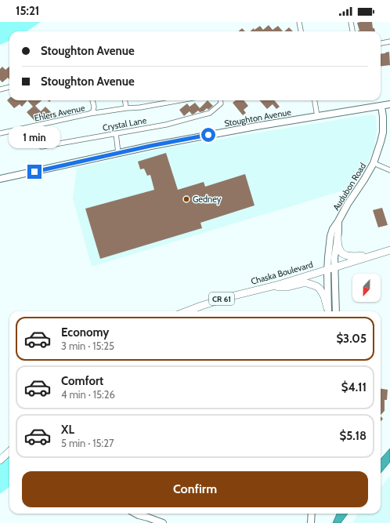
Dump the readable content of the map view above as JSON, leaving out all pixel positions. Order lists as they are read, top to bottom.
{
  "streets": {
    "main road": ["Chaska Boulevard", "CR 61"],
    "street": [
      "Ehlers Avenue",
      "Stoughton Avenue",
      "Crystal Lane",
      "Audubon Road"
    ]
  },
  "crossings": [
    ["Ehlers Avenue", "Crystal Lane"],
    ["Stoughton Avenue", "Audubon Road"],
    ["Audubon Road", "Chaska Boulevard"]
  ],
  "places": ["Gedney"],
  "north": "bottom",
  "page": {
    "status": "15:21",
    "banner": ["Stoughton Avenue", "Stoughton Avenue"],
    "bubble": "1 min",
    "list": [
      {
        "name": "Economy",
        "note": "3 min · 15:25",
        "value": "$3.05"
      },
      {
        "name": "Comfort",
        "note": "4 min · 15:26",
        "value": "$4.11"
      },
      {
        "name": "XL",
        "note": "5 min · 15:27",
        "value": "$5.18"
      }
    ],
    "buttons": "Confirm"
  }
}
